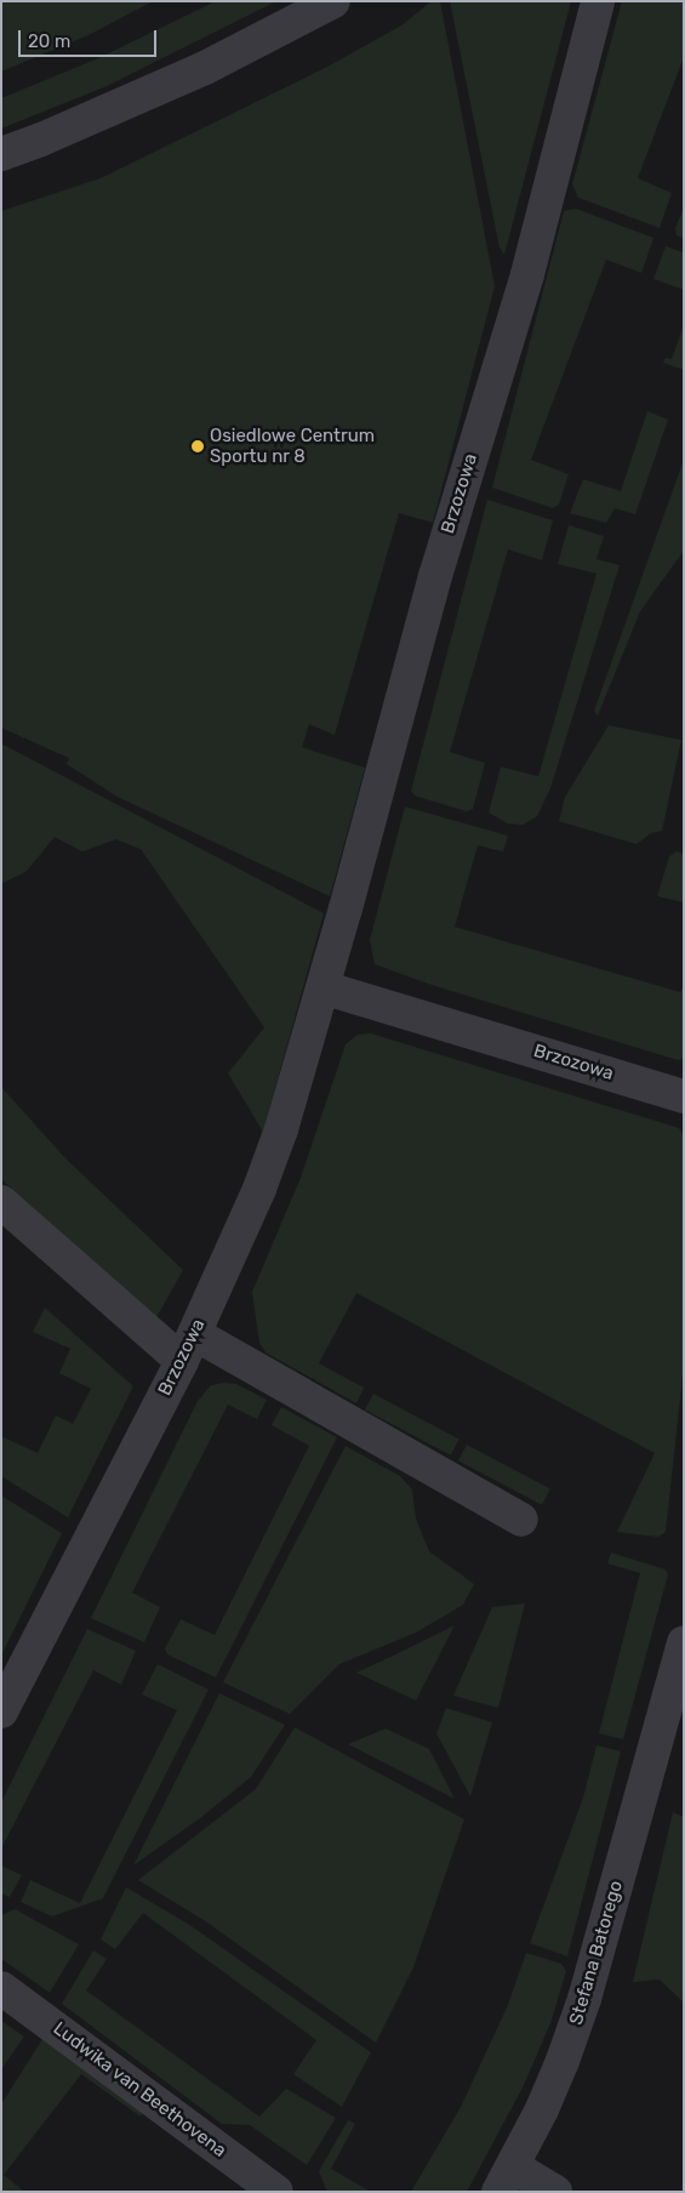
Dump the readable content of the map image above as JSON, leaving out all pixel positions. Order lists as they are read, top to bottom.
{
  "streets": {
    "street": ["Brzozowa", "Stefana Batorego", "Ludwika van Beethovena"]
  },
  "places": ["Osiedlowe Centrum Sportu nr 8"],
  "scale_bar": "20 m"
}
